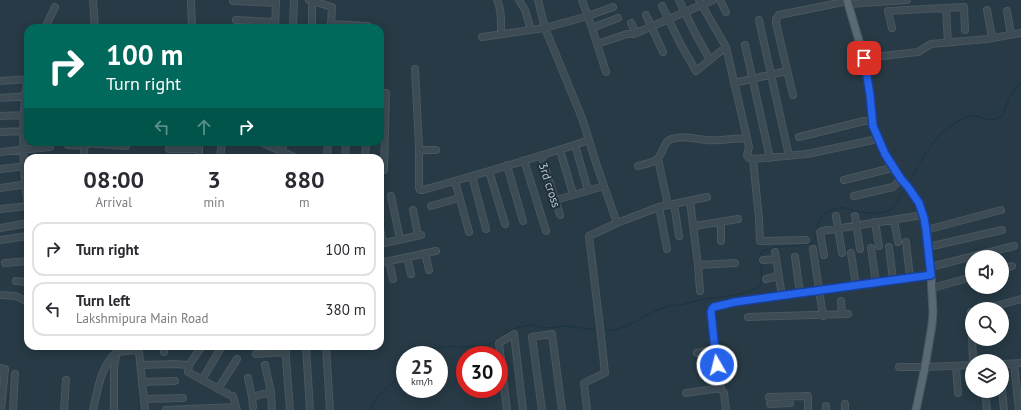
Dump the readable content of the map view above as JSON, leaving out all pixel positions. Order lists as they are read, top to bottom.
{
  "streets": {
    "street": ["3rd cross"]
  },
  "page": {
    "turn": ["100 m", "Turn right"],
    "eta": [
      "08:00",
      "Arrival",
      "3",
      "min",
      "880",
      "m"
    ],
    "list": [
      {
        "name": "Turn right",
        "value": "100 m"
      },
      {
        "name": "Turn left",
        "note": "Lakshmipura Main Road",
        "value": "380 m"
      }
    ],
    "speed": "25 km/h",
    "limit": "30"
  }
}
